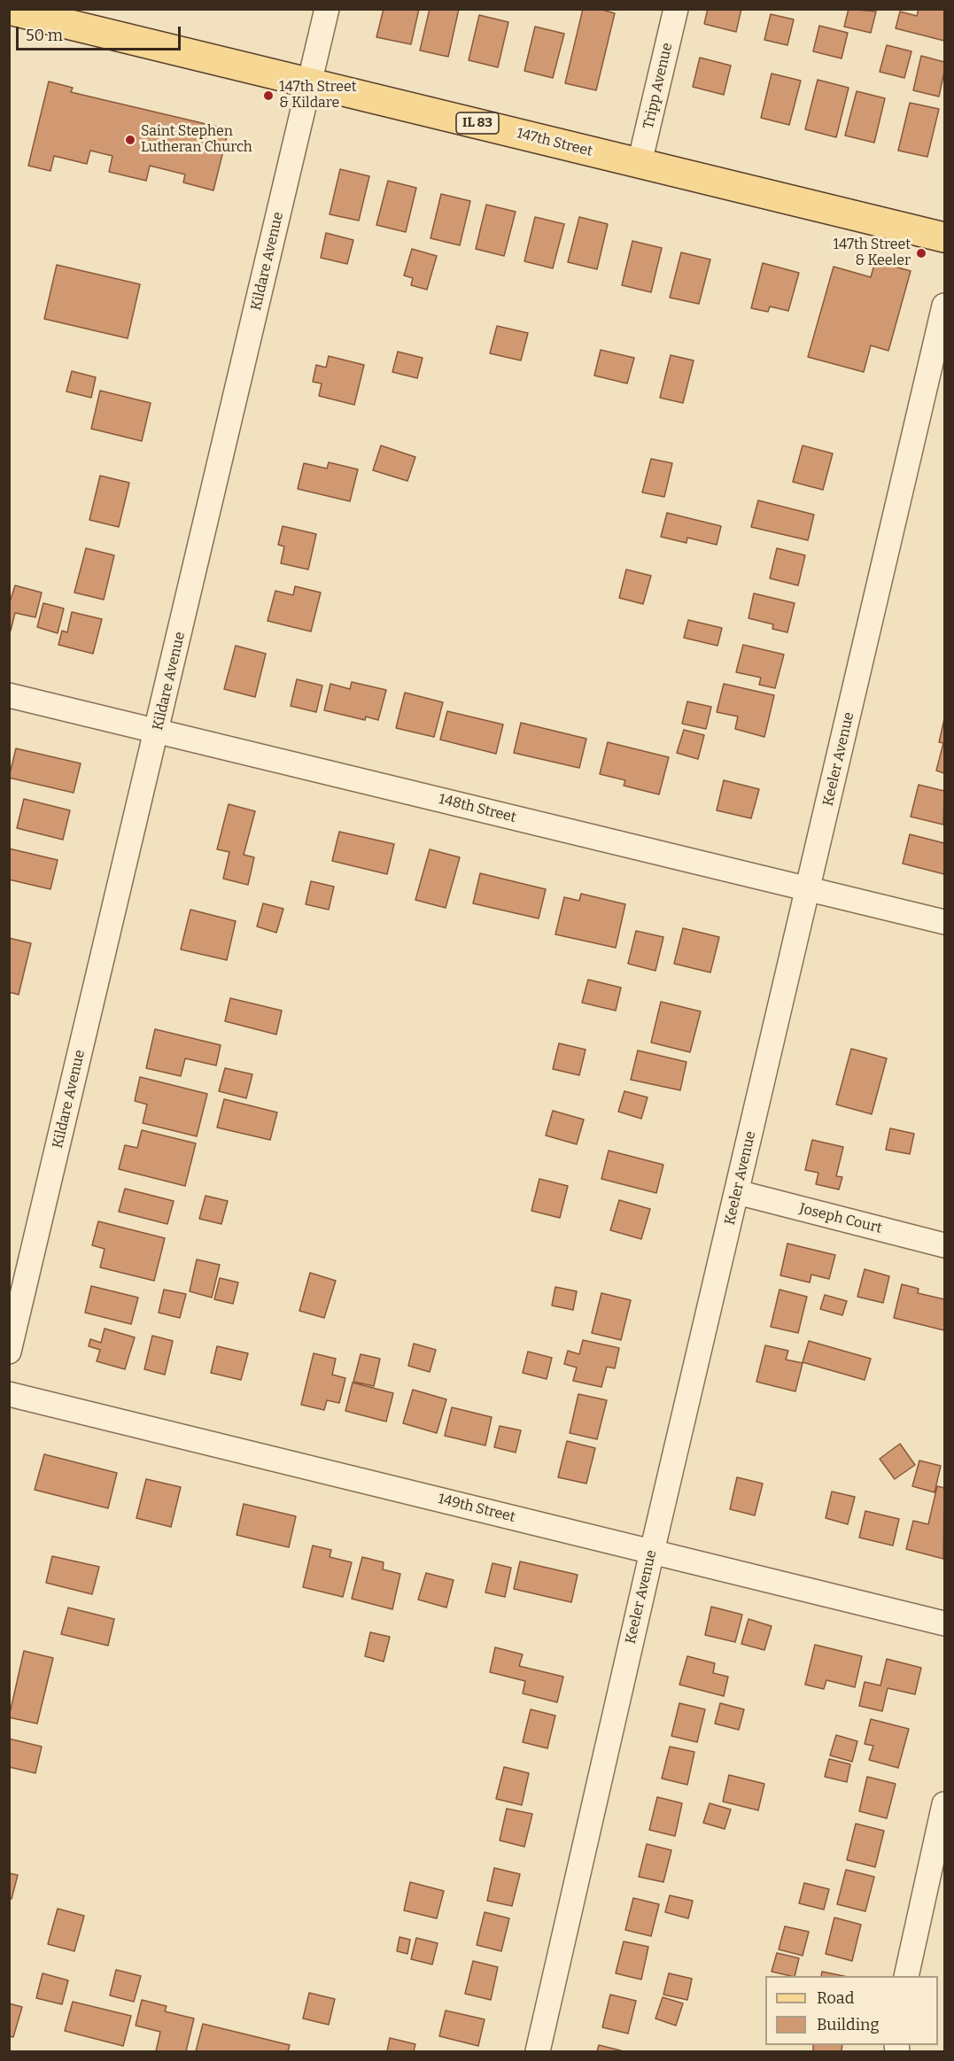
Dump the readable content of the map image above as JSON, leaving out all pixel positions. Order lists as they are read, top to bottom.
{
  "streets": {
    "main road": ["IL 83", "147th Street"],
    "street": [
      "Tripp Avenue",
      "Kildare Avenue",
      "Keeler Avenue",
      "148th Street",
      "Joseph Court",
      "149th Street"
    ]
  },
  "crossings": [
    ["Tripp Avenue", "147th Street"],
    ["147th Street", "Kildare Avenue"],
    ["Kildare Avenue", "148th Street"],
    ["Keeler Avenue", "148th Street"],
    ["Keeler Avenue", "Joseph Court"],
    ["Keeler Avenue", "149th Street"]
  ],
  "places": ["147th Street & Kildare", "Saint Stephen Lutheran Church", "147th Street & Keeler"],
  "legend": ["Road", "Building"],
  "scale_bar": "50 m"
}
